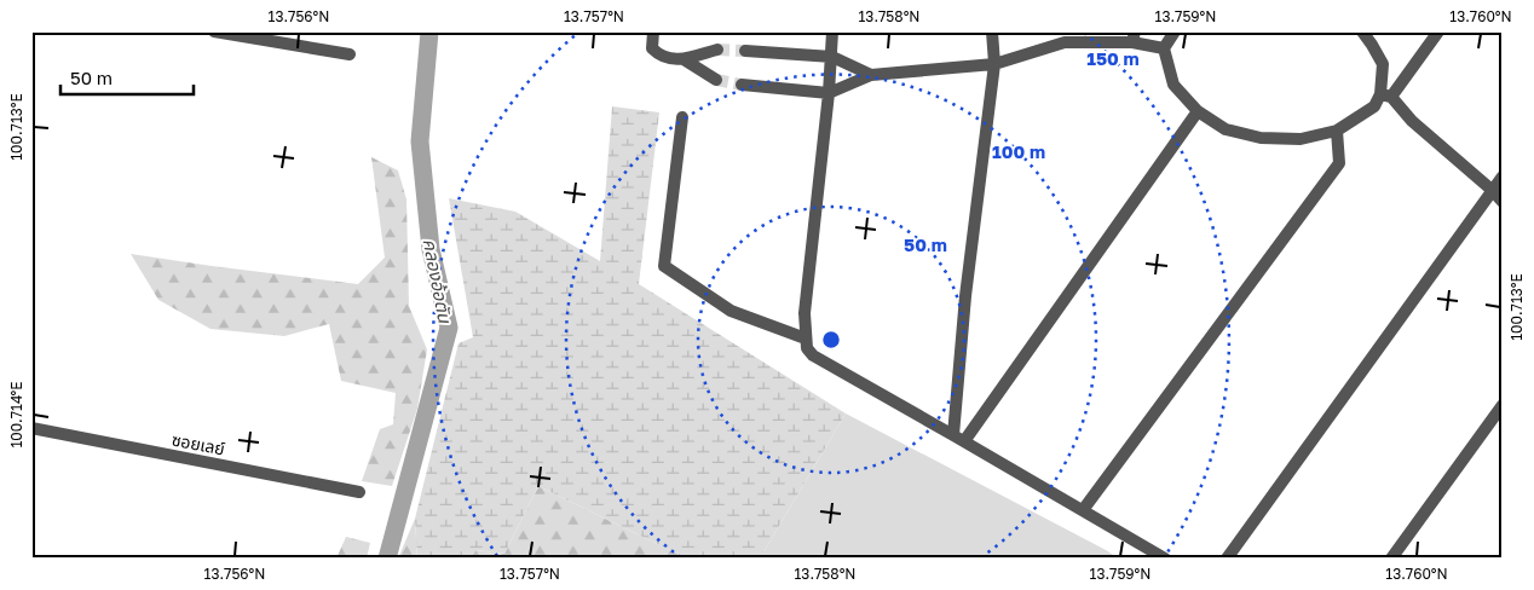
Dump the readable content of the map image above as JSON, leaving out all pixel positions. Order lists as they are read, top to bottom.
{
  "streets": {
    "street": ["ซอยเลย์"]
  },
  "water": ["คลองอ้อตัน"],
  "scale_bar": "50 m",
  "coordinates": [
    "13.756°N",
    "13.757°N",
    "13.758°N",
    "13.759°N",
    "13.760°N",
    "100.713°E",
    "100.714°E"
  ],
  "rings": ["150 m", "100 m", "50 m"]
}
